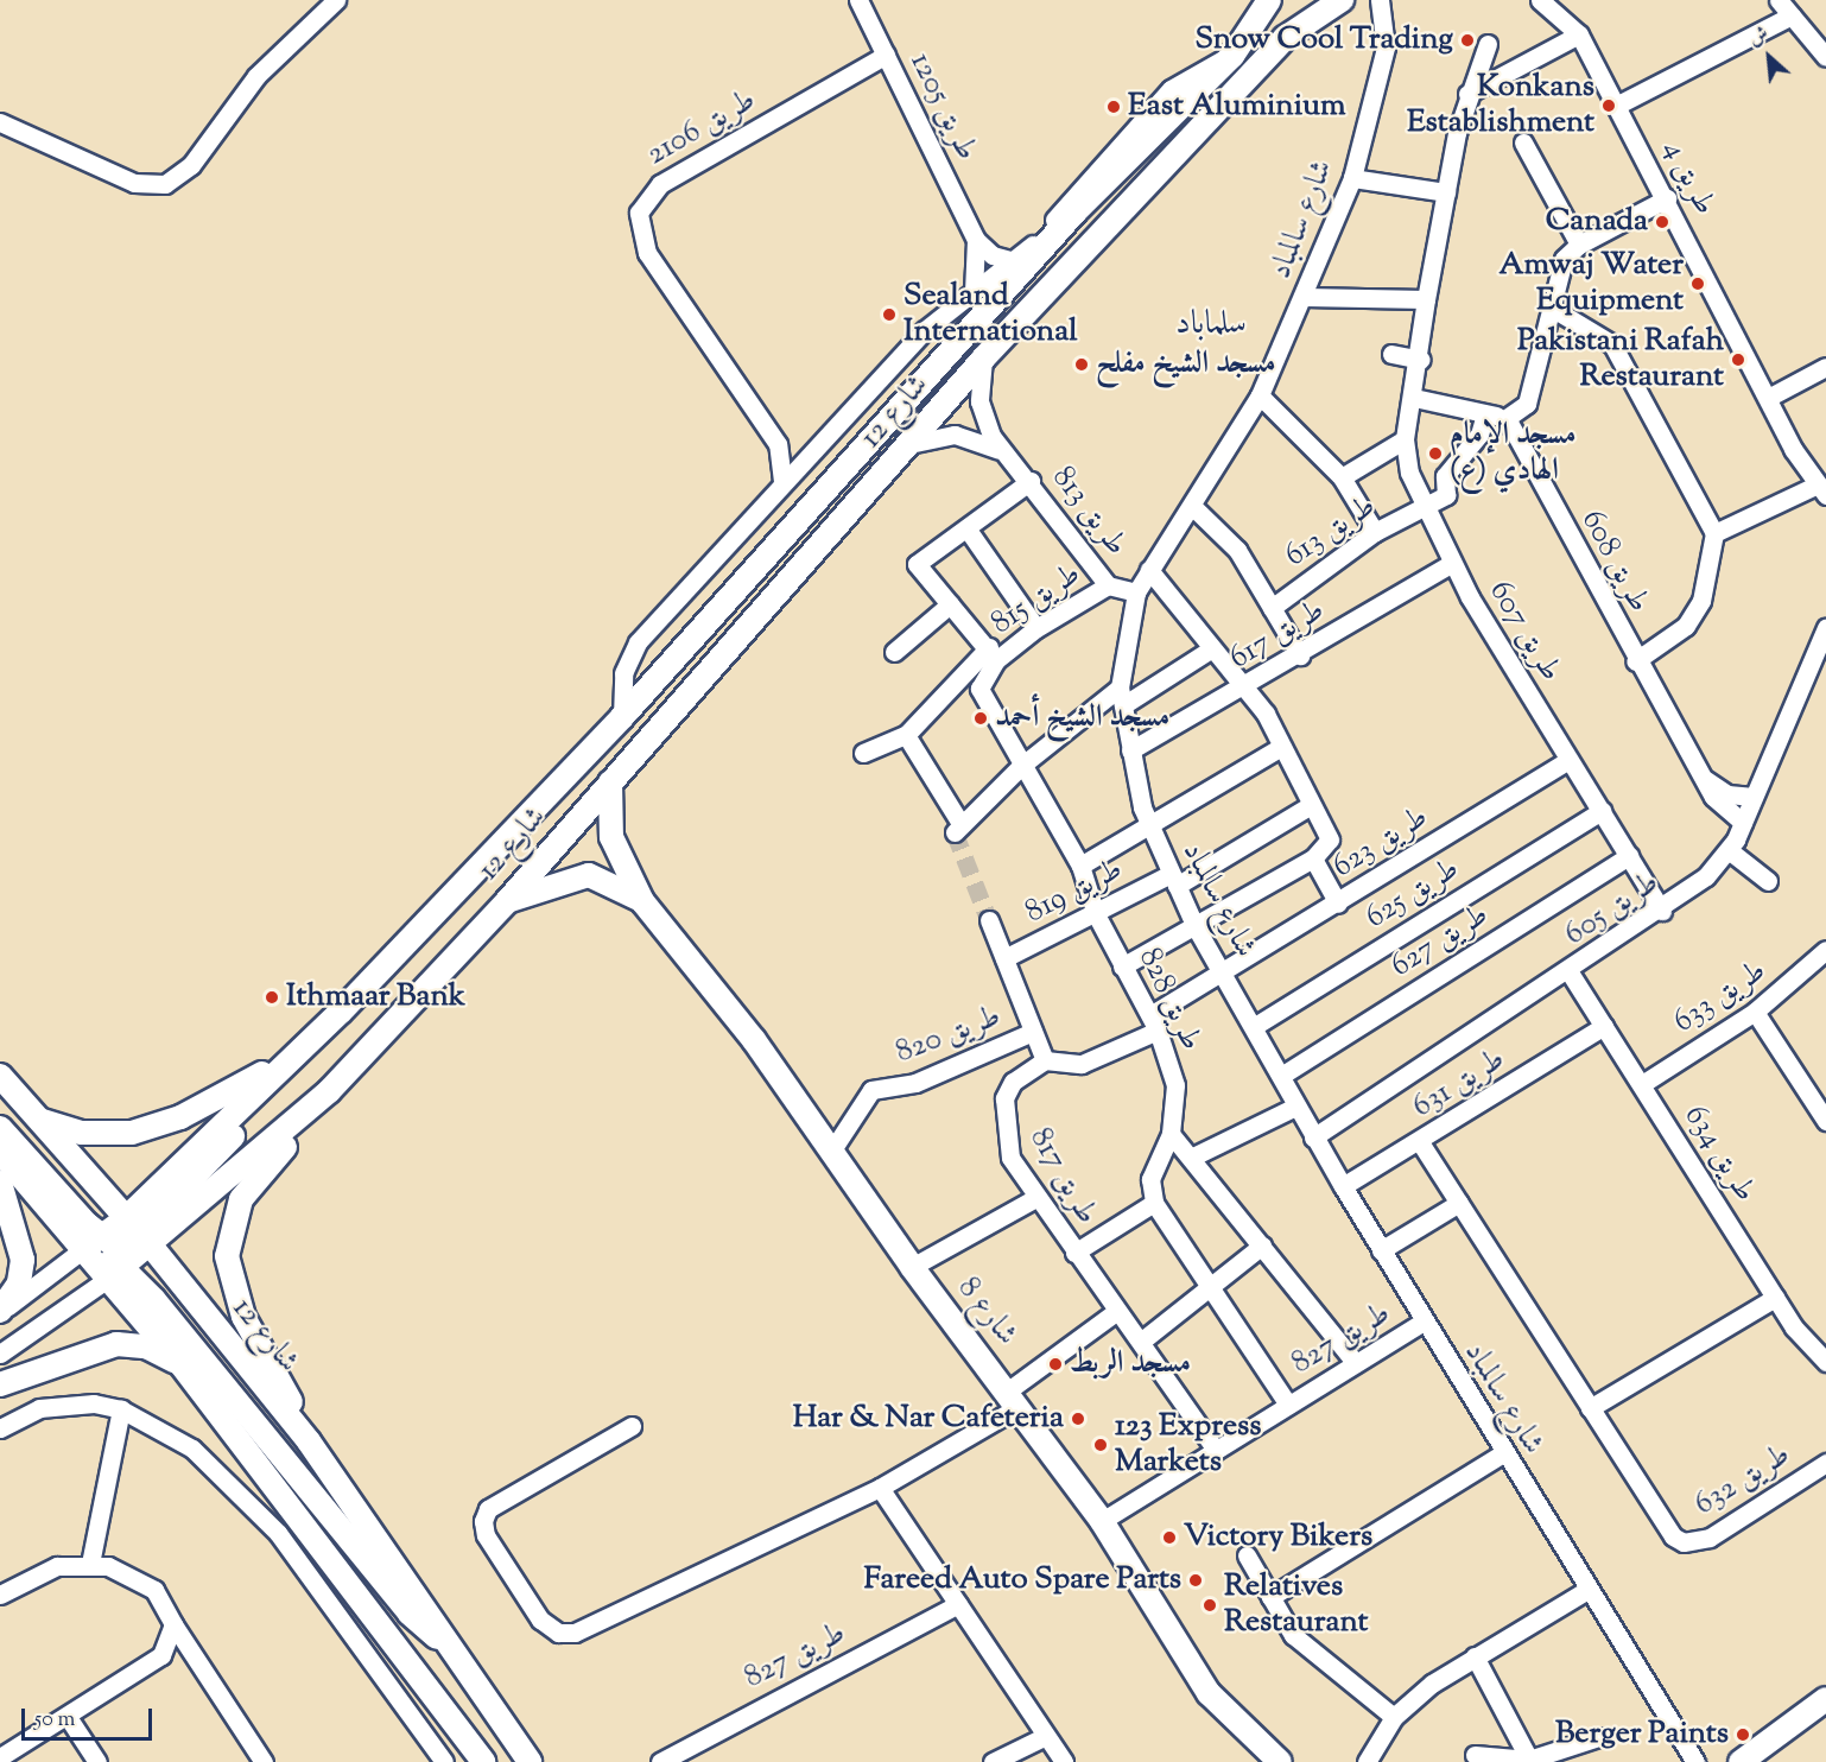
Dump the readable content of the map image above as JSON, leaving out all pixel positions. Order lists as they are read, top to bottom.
{
  "streets": {
    "street": [
      "طريق 1205",
      "طريق 2106",
      "طريق 4",
      "شارع سالمباد",
      "شارع 12",
      "طريق 813",
      "طريق 613",
      "طريق 608",
      "طريق 815",
      "طريق 607",
      "طريق 617",
      "طريق 623",
      "طريق 819",
      "طريق 625",
      "طريق 605",
      "طريق 627",
      "طريق 633",
      "طريق 828",
      "طريق 820",
      "طريق 631",
      "طريق 634",
      "طريق 817",
      "شارع 8",
      "طريق 827",
      "طريق 632"
    ]
  },
  "crossings": [
    ["طريق 1205", "طريق 2106"],
    ["شارع سالمباد", "طريق 813"],
    ["شارع سالمباد", "طريق 617"],
    ["شارع سالمباد", "طريق 623"],
    ["شارع سالمباد", "طريق 819"],
    ["شارع سالمباد", "طريق 625"],
    ["شارع سالمباد", "طريق 605"],
    ["شارع سالمباد", "طريق 627"],
    ["شارع سالمباد", "طريق 631"],
    ["شارع سالمباد", "طريق 827"],
    ["شارع 12", "طريق 813"],
    ["شارع 12", "شارع 8"],
    ["طريق 813", "طريق 815"],
    ["طريق 613", "طريق 607"],
    ["طريق 608", "طريق 605"],
    ["طريق 815", "طريق 828"],
    ["طريق 607", "طريق 617"],
    ["طريق 607", "طريق 623"],
    ["طريق 607", "طريق 625"],
    ["طريق 607", "طريق 605"],
    ["طريق 607", "طريق 627"],
    ["طريق 819", "طريق 828"],
    ["طريق 605", "طريق 634"],
    ["طريق 633", "طريق 634"],
    ["طريق 820", "شارع 8"],
    ["طريق 631", "طريق 634"],
    ["طريق 631", "طريق 632"],
    ["طريق 817", "طريق 827"],
    ["شارع 8", "طريق 827"]
  ],
  "districts": ["سلماباد"],
  "places": [
    "Snow Cool Trading",
    "Konkans Establishment",
    "East Aluminium",
    "Canada",
    "Amwaj Water Equipment",
    "Sealand International",
    "Pakistani Rafah Restaurant",
    "مسجد الشيخ مفلح",
    "مسجد الإمام الهادي (ع)",
    "مسجد الشيخ أحمد",
    "Ithmaar Bank",
    "مسجد الربط",
    "Har & Nar Cafeteria",
    "123 Express Markets",
    "Victory Bikers",
    "Fareed Auto Spare Parts",
    "Relatives Restaurant",
    "Berger Paints"
  ],
  "scale_bar": "50 m",
  "north": "top left"
}
